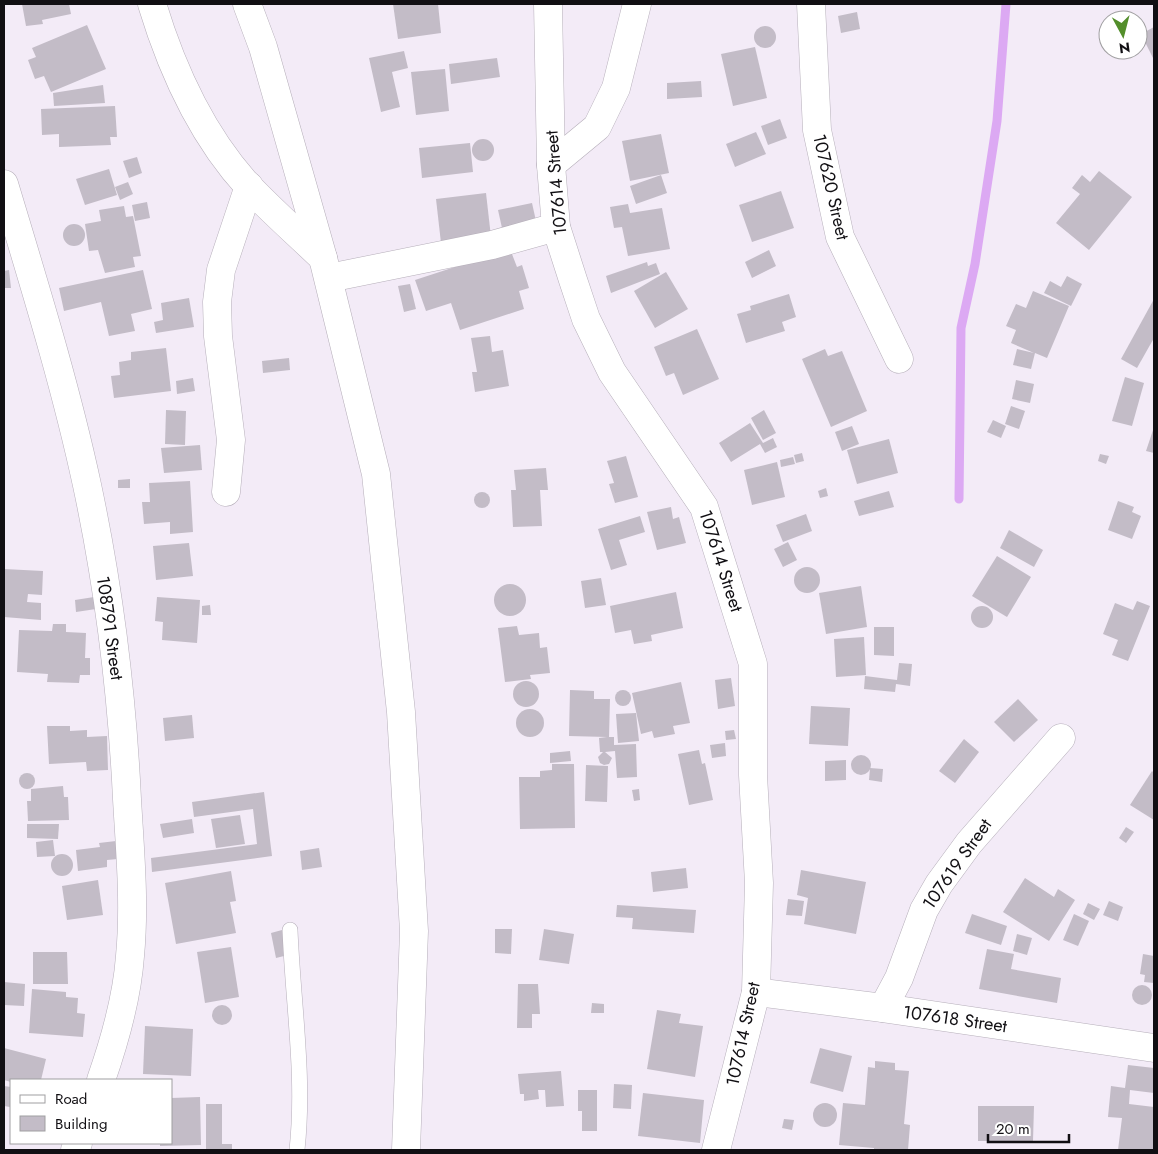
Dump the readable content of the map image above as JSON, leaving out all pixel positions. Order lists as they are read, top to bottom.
{
  "streets": {
    "street": [
      "107614 Street",
      "107620 Street",
      "108791 Street",
      "107619 Street",
      "107618 Street"
    ]
  },
  "crossings": [
    ["107614 Street", "107618 Street"],
    ["107619 Street", "107618 Street"]
  ],
  "legend": ["Road", "Building"],
  "scale_bar": "20 m",
  "north": "bottom"
}
